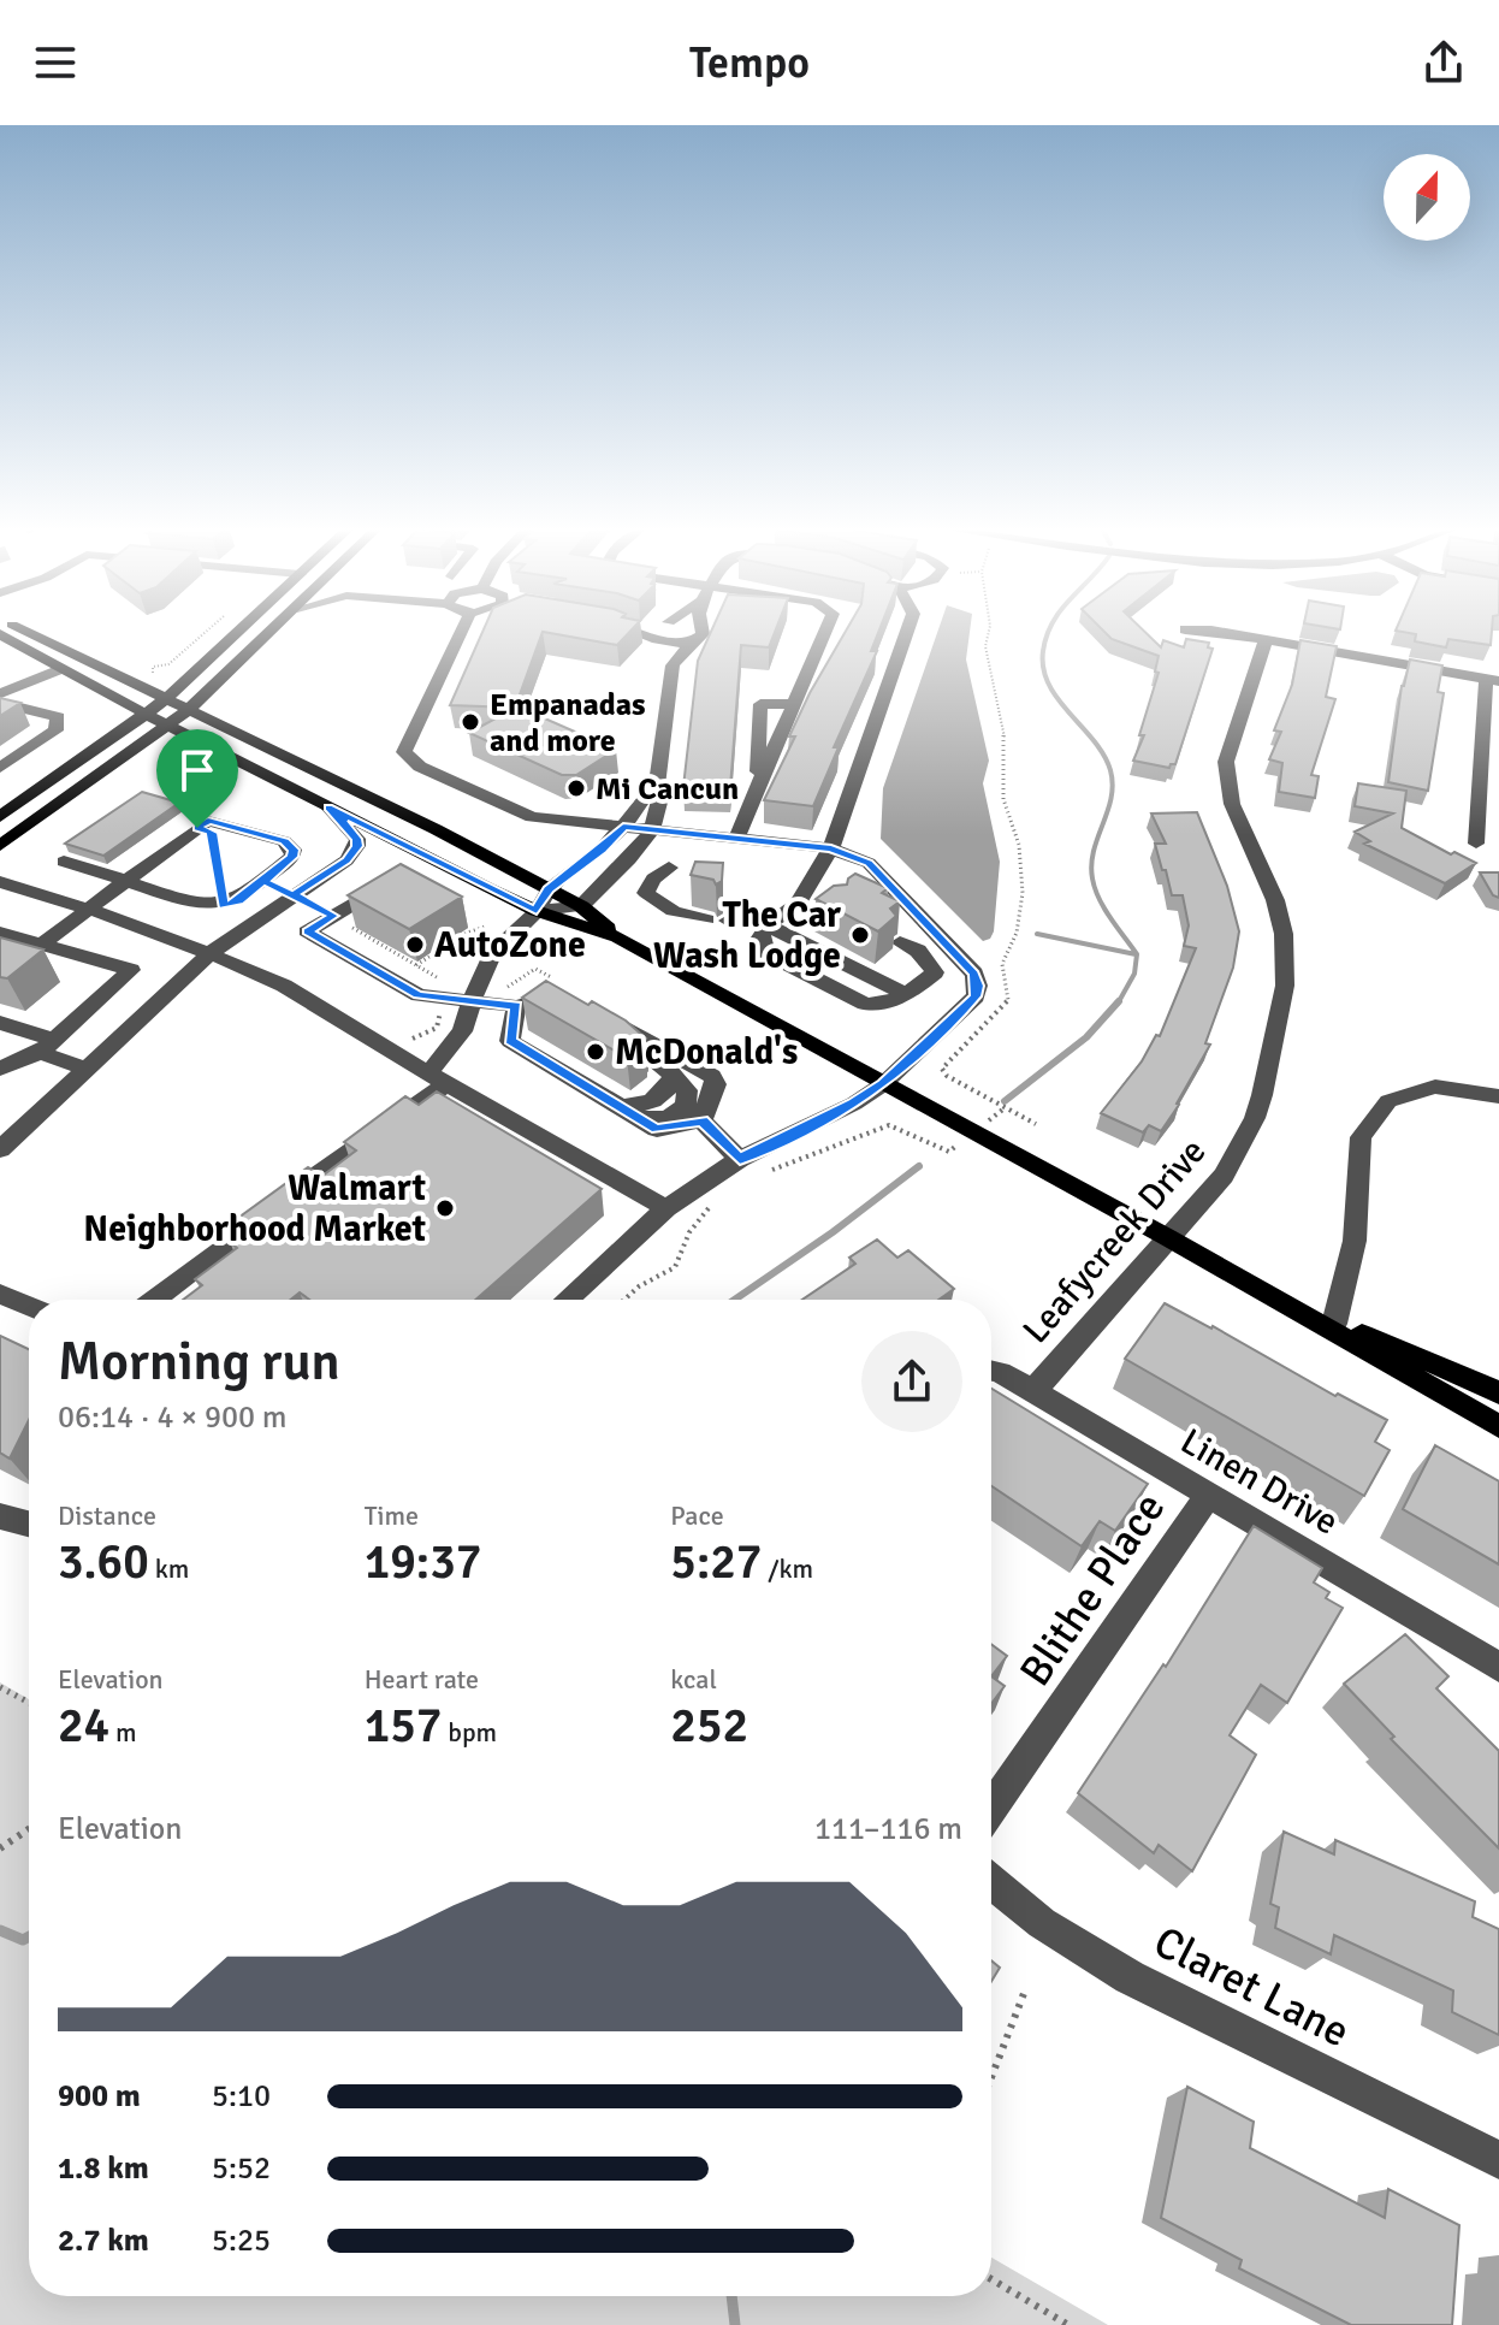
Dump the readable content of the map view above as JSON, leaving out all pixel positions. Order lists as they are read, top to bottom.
{
  "streets": {
    "street": [
      "Leafycreek Drive",
      "Linen Drive",
      "Blithe Place",
      "Claret Lane"
    ]
  },
  "crossings": [
    ["Leafycreek Drive", "Linen Drive"],
    ["Linen Drive", "Blithe Place"]
  ],
  "places": [
    "Empanadas and more",
    "Mi Cancun",
    "The Car Wash Lodge",
    "AutoZone",
    "McDonald's",
    "Walmart Neighborhood Market"
  ],
  "north": "top",
  "page": {
    "header": "Tempo",
    "heading": ["Morning run", "06:14 · 4 × 900 m"],
    "stats": [
      ["Distance", "3.60 km"],
      ["Time", "19:37"],
      ["Pace", "5:27 /km"],
      ["Elevation", "24 m"],
      ["Heart rate", "157 bpm"],
      ["kcal", "252"]
    ],
    "chart": ["Elevation", "111–116 m"],
    "list": [
      {
        "name": "900 m",
        "note": "5:10"
      },
      {
        "name": "1.8 km",
        "note": "5:52"
      },
      {
        "name": "2.7 km",
        "note": "5:25"
      }
    ]
  }
}
